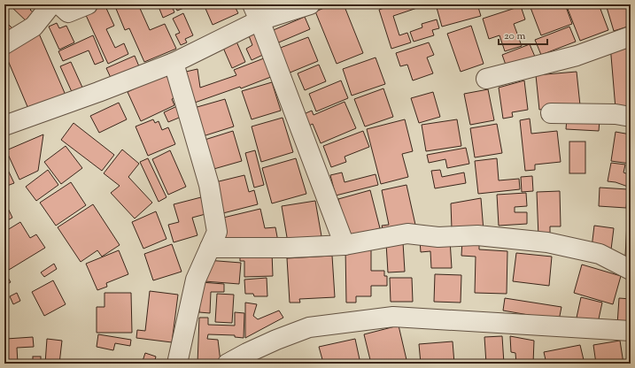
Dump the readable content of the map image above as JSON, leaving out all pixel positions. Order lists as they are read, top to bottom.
{
  "scale_bar": "20 m"
}
